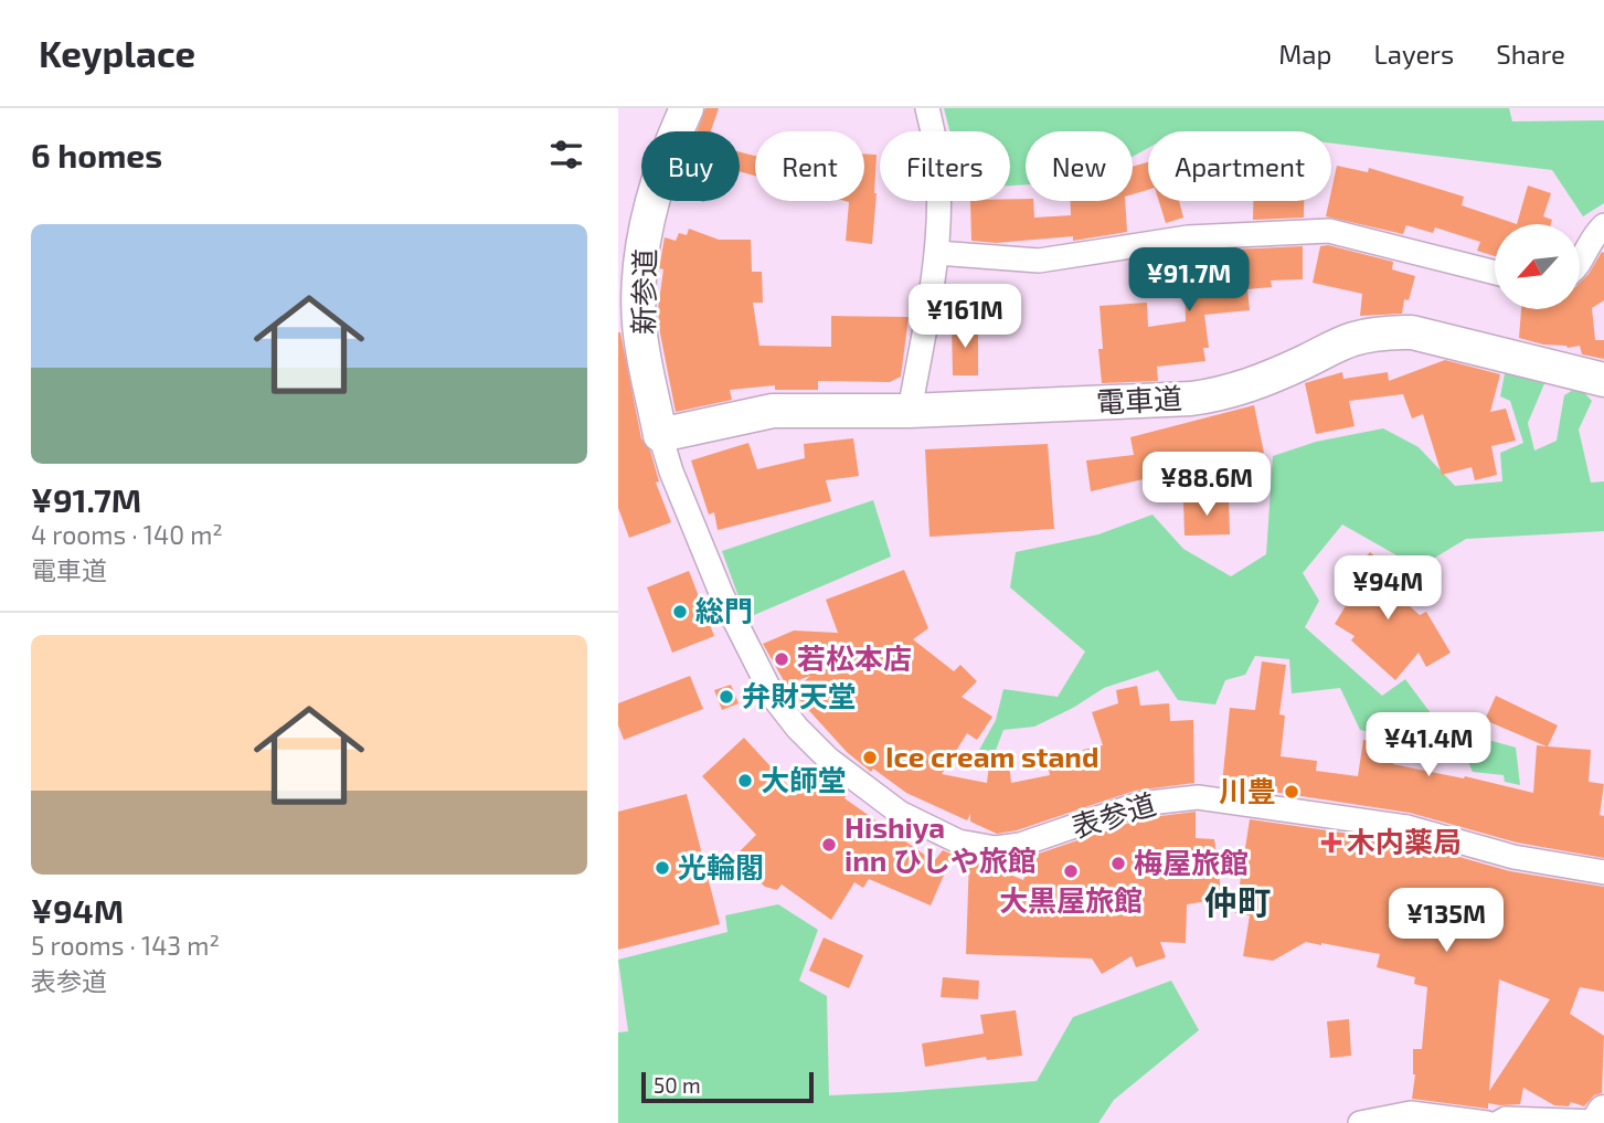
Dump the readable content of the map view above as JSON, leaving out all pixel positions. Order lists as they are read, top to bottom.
{
  "streets": {
    "street": ["新参道", "電車道", "表参道"]
  },
  "crossings": [
    ["新参道", "電車道"],
    ["新参道", "表参道"],
    ["電車道", "表参道"]
  ],
  "districts": ["仲町"],
  "places": {
    "other": [
      "総門",
      "若松本店",
      "弁財天堂",
      "Ice cream stand",
      "大師堂",
      "川豊",
      "Hishiya inn ひしや旅館",
      "梅屋旅館",
      "光輪閣",
      "大黒屋旅館"
    ],
    "health": ["木内薬局"]
  },
  "scale_bar": "50 m",
  "north": "bottom left",
  "page": {
    "header": "Keyplace",
    "nav": ["Map", "Layers", "Share"],
    "heading": "6 homes",
    "chip": [
      "Buy",
      "Rent",
      "Filters",
      "New",
      "Apartment"
    ],
    "list": [
      {
        "name": "¥91.7M",
        "note": "4 rooms · 140 m² · 電車道"
      },
      {
        "name": "¥94M",
        "note": "5 rooms · 143 m² · 表参道"
      }
    ],
    "price": [
      "¥91.7M",
      "¥161M",
      "¥88.6M",
      "¥94M",
      "¥41.4M",
      "¥135M"
    ],
    "scale": "50 m"
  }
}
